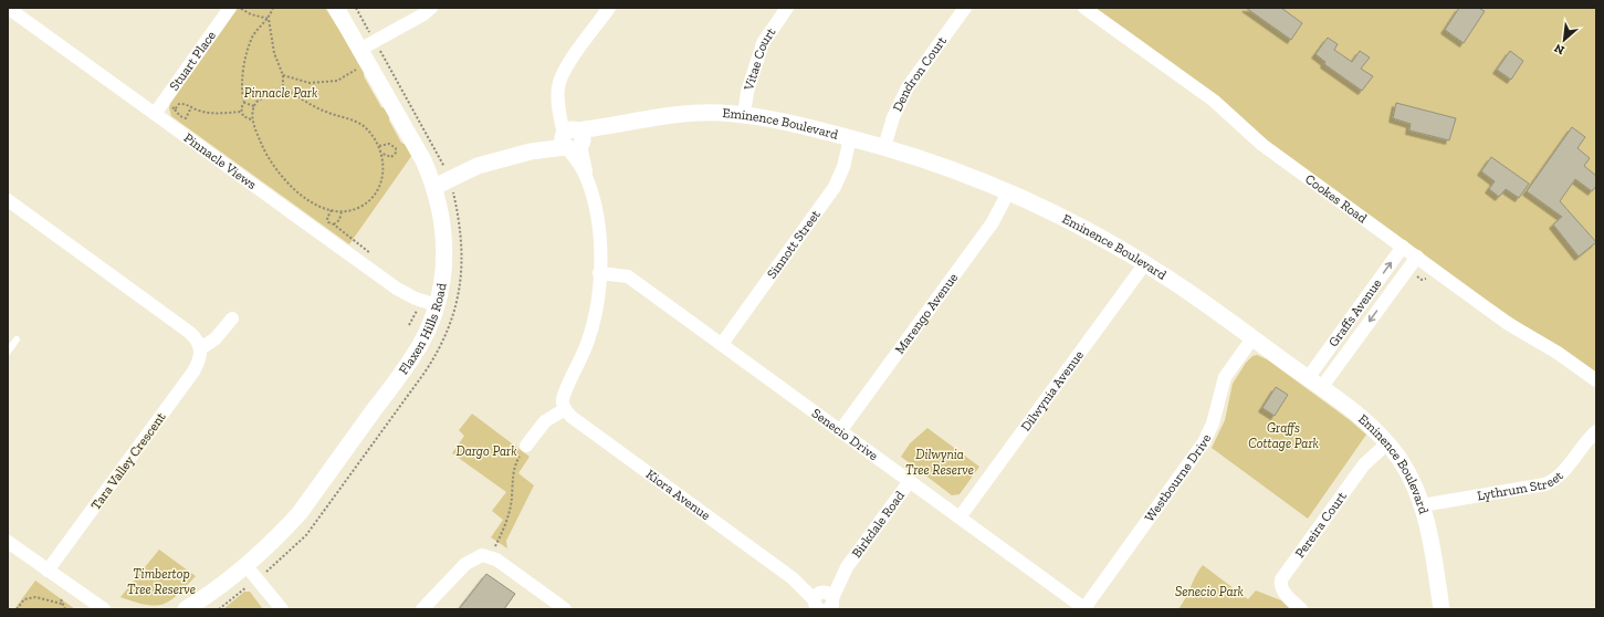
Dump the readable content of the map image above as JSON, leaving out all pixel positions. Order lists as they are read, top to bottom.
{
  "streets": {
    "street": [
      "Vitae Court",
      "Stuart Place",
      "Dendron Court",
      "Eminence Boulevard",
      "Pinnacle Views",
      "Cookes Road",
      "Sinnott Street",
      "Graffs Avenue",
      "Marengo Avenue",
      "Flaxen Hills Road",
      "Dilwynia Avenue",
      "Senecio Drive",
      "Tara Valley Crescent",
      "Westbourne Drive",
      "Lythrum Street",
      "Kiora Avenue",
      "Birkdale Road",
      "Pereira Court"
    ]
  },
  "crossings": [
    ["Vitae Court", "Eminence Boulevard"],
    ["Stuart Place", "Pinnacle Views"],
    ["Dendron Court", "Eminence Boulevard"],
    ["Eminence Boulevard", "Sinnott Street"],
    ["Eminence Boulevard", "Graffs Avenue"],
    ["Eminence Boulevard", "Marengo Avenue"],
    ["Eminence Boulevard", "Flaxen Hills Road"],
    ["Eminence Boulevard", "Dilwynia Avenue"],
    ["Eminence Boulevard", "Westbourne Drive"],
    ["Eminence Boulevard", "Lythrum Street"],
    ["Eminence Boulevard", "Pereira Court"],
    ["Pinnacle Views", "Flaxen Hills Road"],
    ["Cookes Road", "Graffs Avenue"],
    ["Sinnott Street", "Senecio Drive"],
    ["Marengo Avenue", "Senecio Drive"],
    ["Dilwynia Avenue", "Senecio Drive"],
    ["Senecio Drive", "Westbourne Drive"],
    ["Senecio Drive", "Birkdale Road"],
    ["Kiora Avenue", "Birkdale Road"]
  ],
  "parks": [
    "Pinnacle Park",
    "Graffs Cottage Park",
    "Dargo Park",
    "Dilwynia Tree Reserve",
    "Timbertop Tree Reserve",
    "Senecio Park"
  ],
  "north": "bottom left"
}
